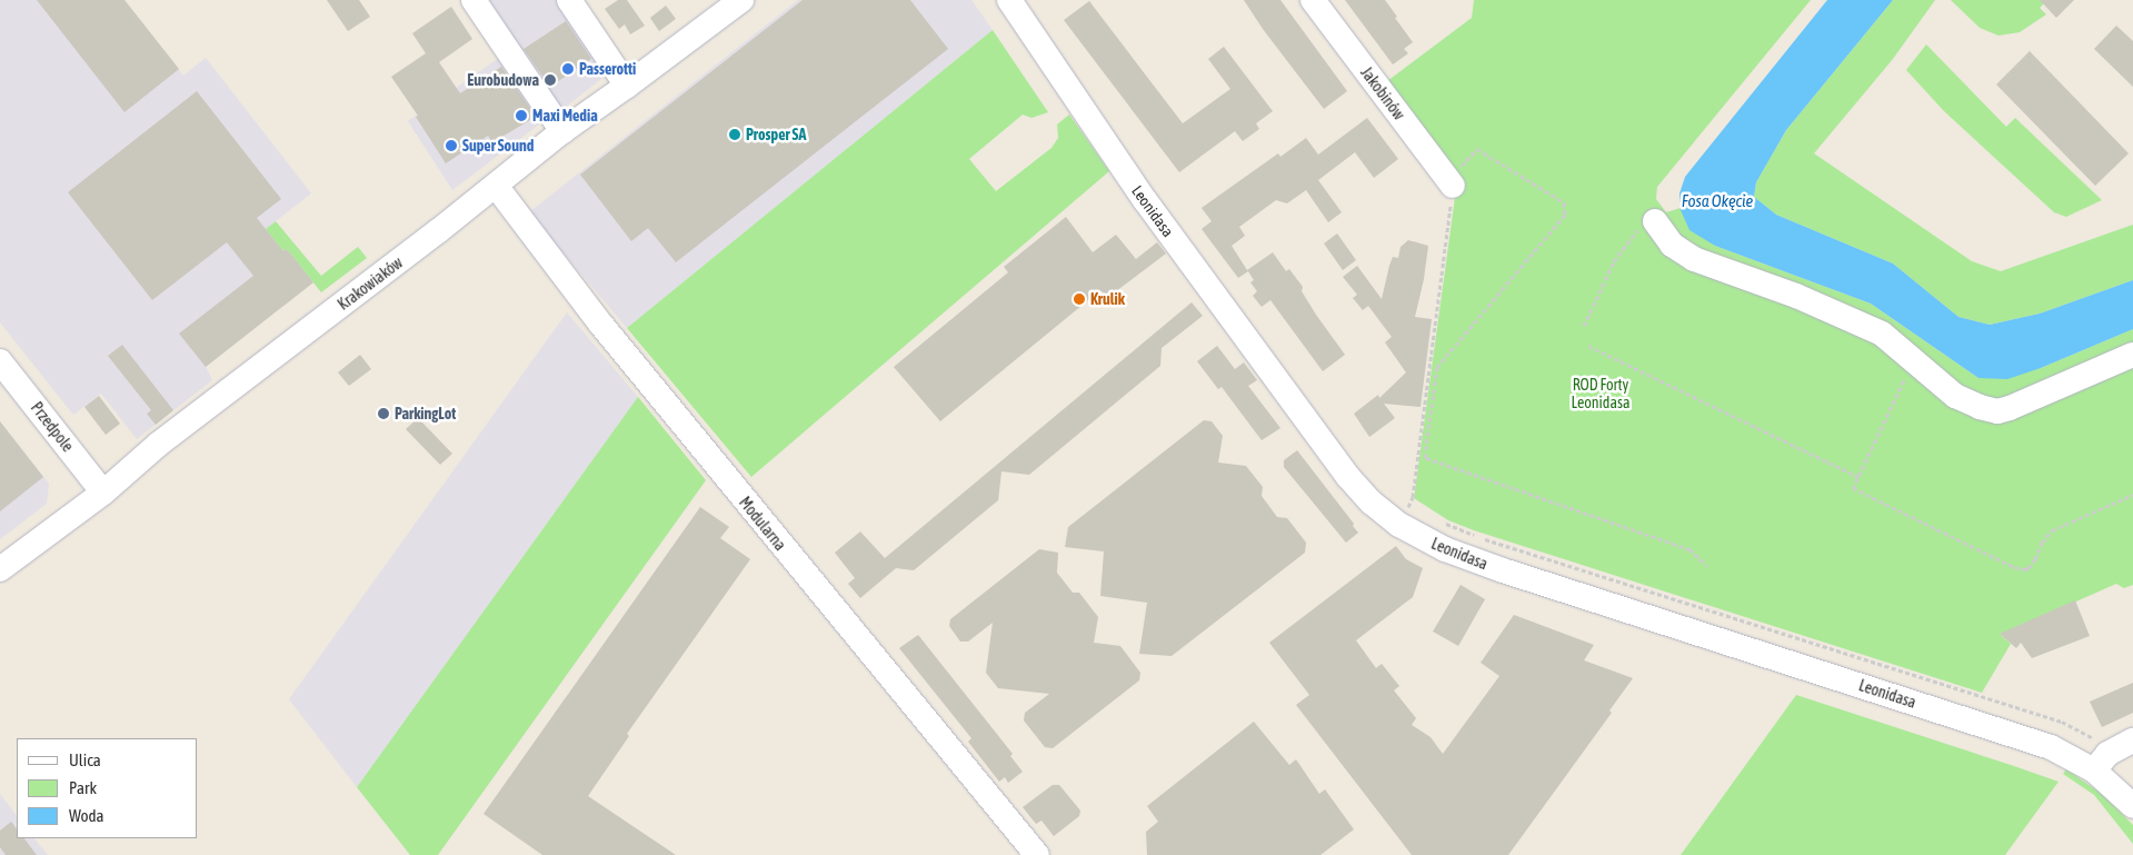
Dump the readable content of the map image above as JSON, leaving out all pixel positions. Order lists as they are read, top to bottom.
{
  "streets": {
    "street": [
      "Jakobinów",
      "Leonidasa",
      "Krakowiaków",
      "Przedpole",
      "Modularna"
    ]
  },
  "crossings": [
    ["Krakowiaków", "Przedpole"],
    ["Krakowiaków", "Modularna"]
  ],
  "water": ["Fosa Okęcie"],
  "parks": ["ROD Forty Leonidasa"],
  "places": [
    "Passerotti",
    "Eurobudowa",
    "Maxi Media",
    "Prosper SA",
    "Super Sound",
    "Krulik",
    "ParkingLot"
  ],
  "legend": ["Ulica", "Park", "Woda"]
}
